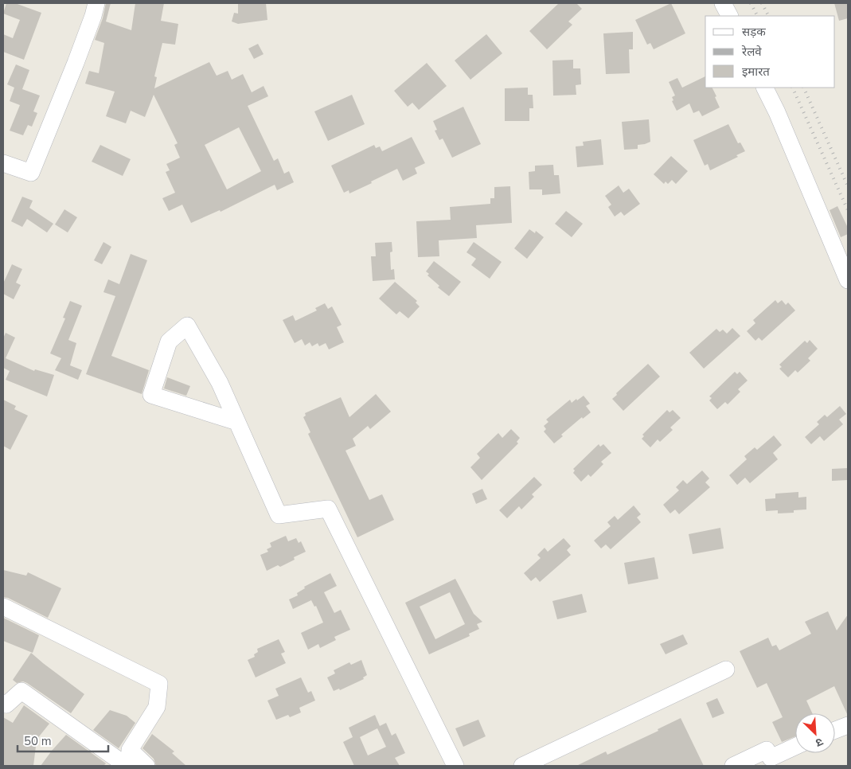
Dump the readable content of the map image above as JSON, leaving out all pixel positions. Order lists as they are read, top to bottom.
{
  "legend": ["सड़क", "रेलवे", "इमारत"],
  "scale_bar": "50 m",
  "north": "bottom right"
}
